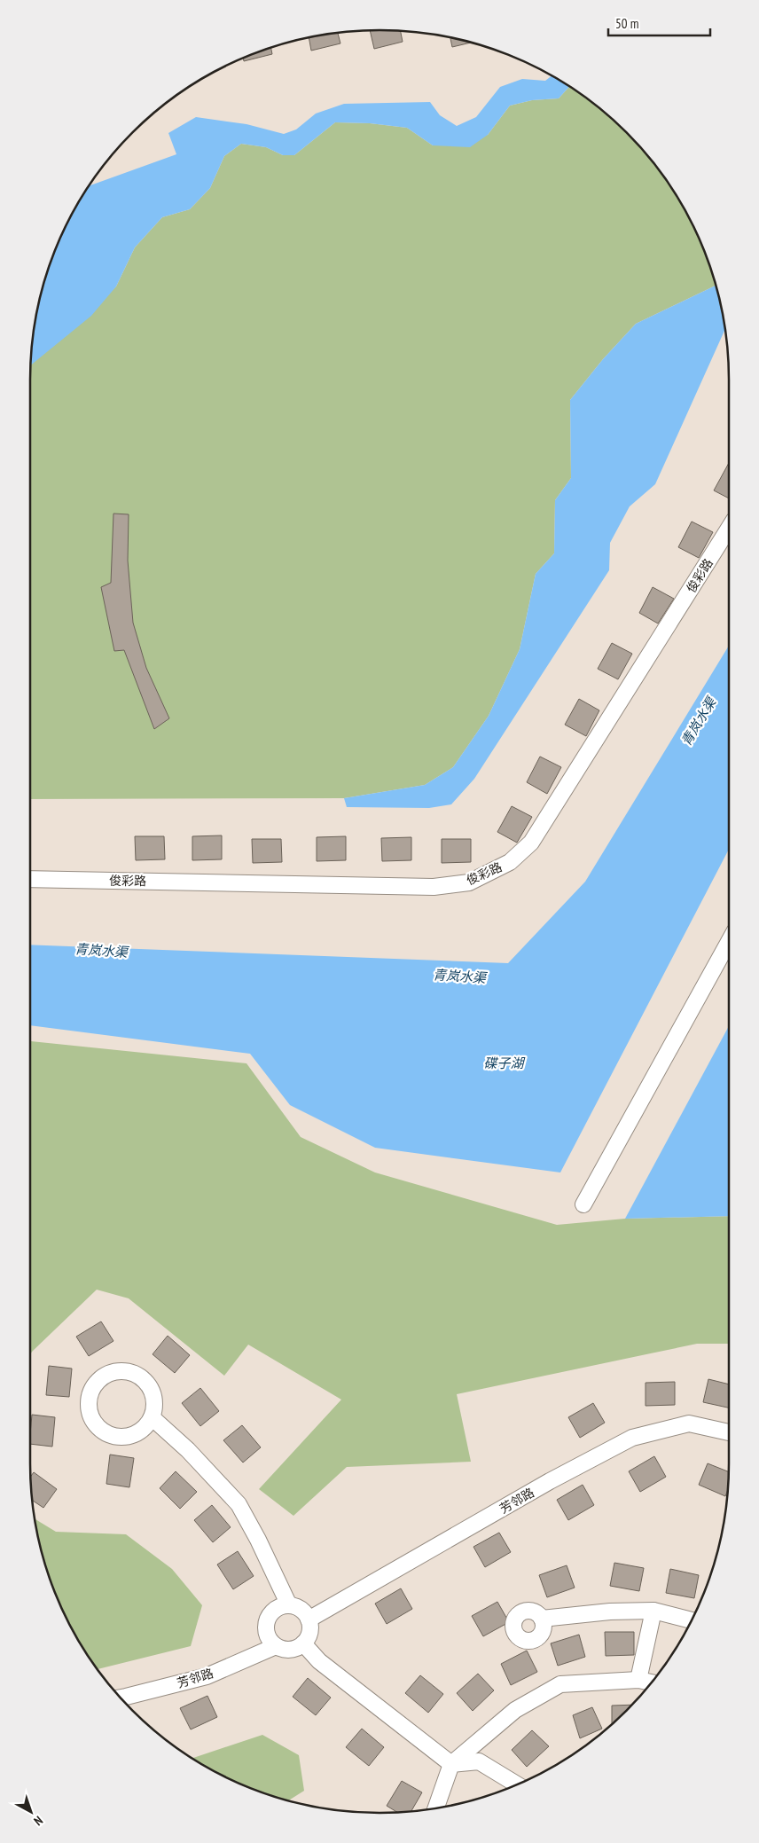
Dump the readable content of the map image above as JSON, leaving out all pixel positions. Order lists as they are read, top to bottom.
{
  "streets": {
    "street": ["俊彩路", "芳邻路"]
  },
  "water": ["青岚水渠", "碟子湖"],
  "scale_bar": "50 m",
  "north": "bottom right"
}
